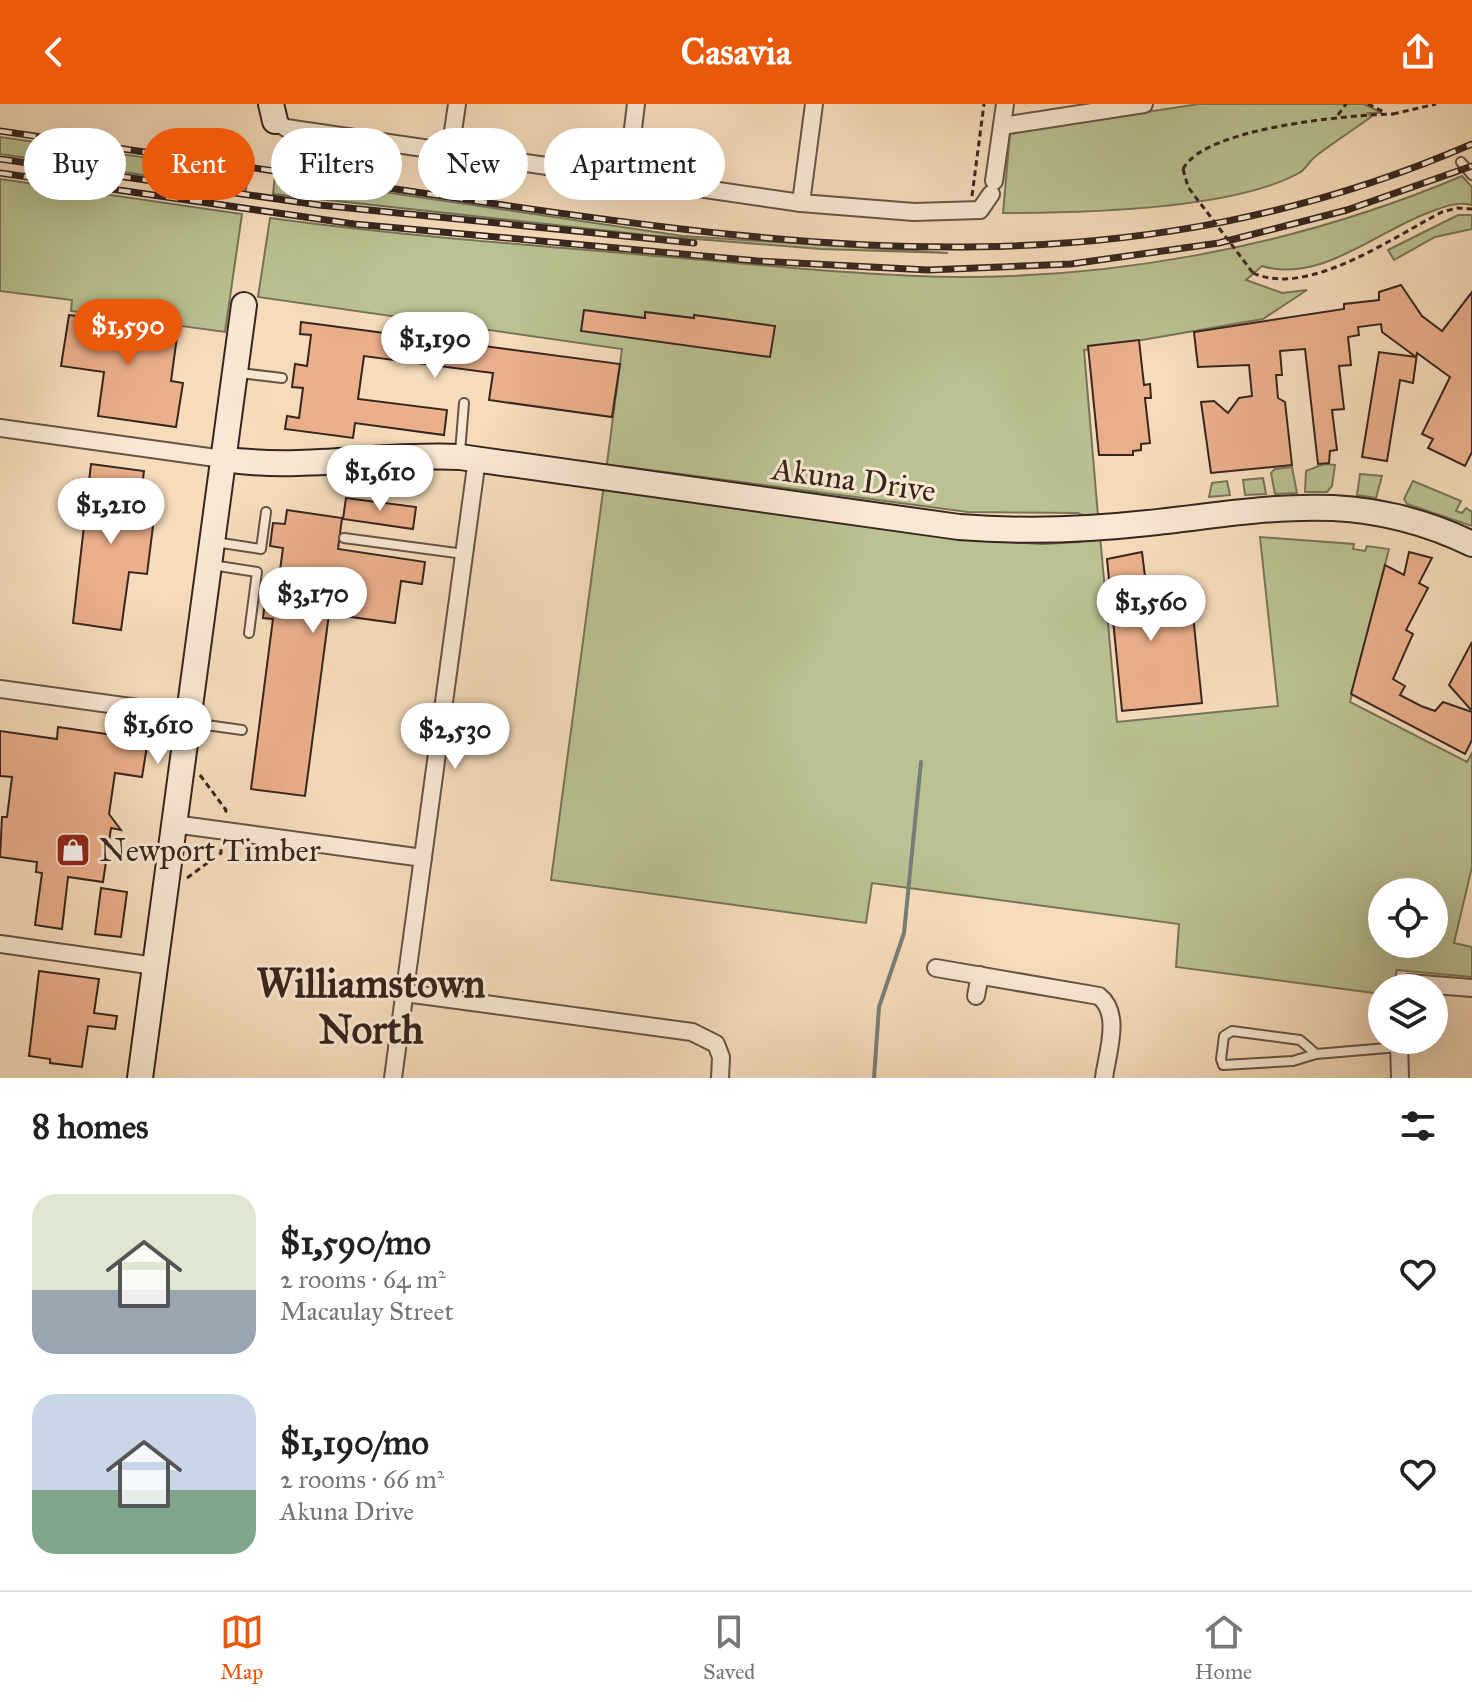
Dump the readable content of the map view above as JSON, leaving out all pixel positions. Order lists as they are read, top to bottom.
{
  "streets": {
    "street": ["Akuna Drive"]
  },
  "districts": ["Williamstown North"],
  "places": {
    "shop": ["Newport Timber"]
  },
  "page": {
    "header": "Casavia",
    "chip": [
      "Buy",
      "Rent",
      "Filters",
      "New",
      "Apartment"
    ],
    "price": [
      "$1,590",
      "$1,190",
      "$1,610",
      "$1,210",
      "$3,170",
      "$1,560",
      "$1,610",
      "$2,530"
    ],
    "heading": "8 homes",
    "list": [
      {
        "name": "$1,590/mo",
        "note": "2 rooms · 64 m² · Macaulay Street"
      },
      {
        "name": "$1,190/mo",
        "note": "2 rooms · 66 m² · Akuna Drive"
      }
    ],
    "tabs": ["Map", "Saved", "Home"]
  }
}
